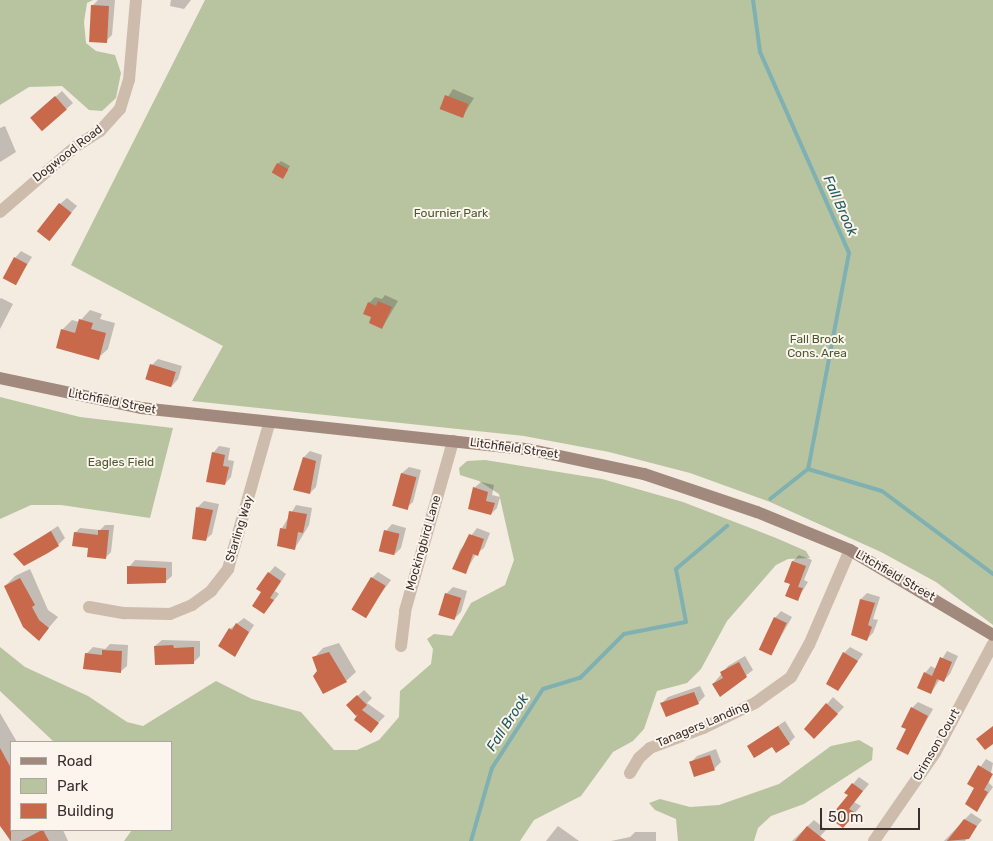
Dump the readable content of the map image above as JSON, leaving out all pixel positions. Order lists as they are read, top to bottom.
{
  "streets": {
    "main road": ["Litchfield Street"],
    "street": [
      "Dogwood Road",
      "Starling Way",
      "Mockingbird Lane",
      "Tanagers Landing",
      "Crimson Court"
    ]
  },
  "crossings": [
    ["Litchfield Street", "Starling Way"],
    ["Litchfield Street", "Mockingbird Lane"],
    ["Litchfield Street", "Tanagers Landing"]
  ],
  "water": ["Fall Brook"],
  "parks": ["Fournier Park", "Fall Brook Cons. Area", "Eagles Field"],
  "legend": ["Road", "Park", "Building"],
  "scale_bar": "50 m"
}
